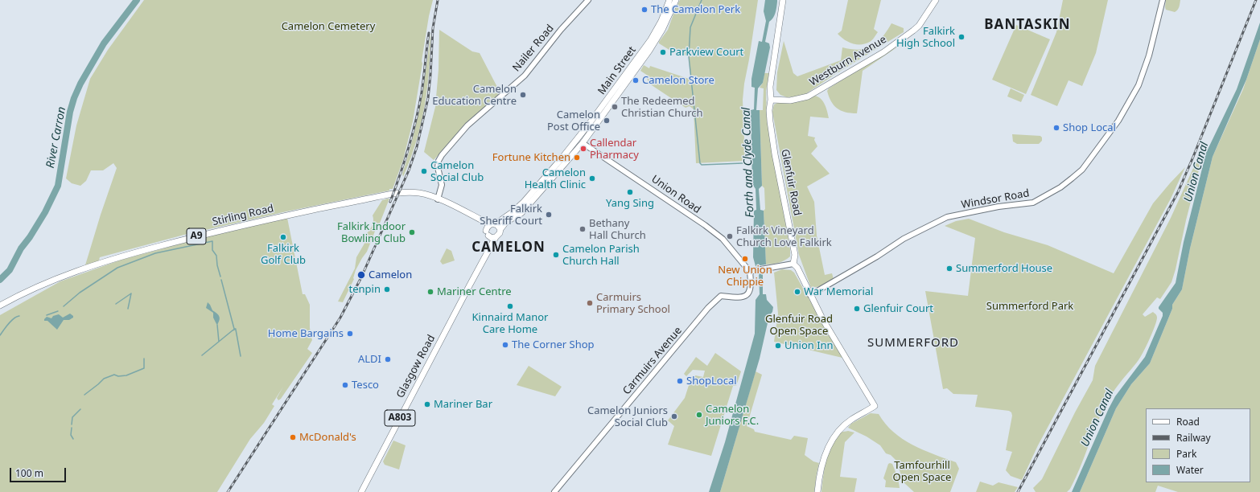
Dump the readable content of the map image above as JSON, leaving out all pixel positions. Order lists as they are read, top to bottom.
{
  "streets": {
    "main road": [
      "Westburn Avenue",
      "Main Street",
      "Glenfuir Road",
      "Stirling Road",
      "A9",
      "Glasgow Road",
      "A803"
    ],
    "street": [
      "Nailer Road",
      "Union Road",
      "Windsor Road",
      "Carmuirs Avenue"
    ]
  },
  "crossings": [
    ["Nailer Road", "Stirling Road"],
    ["Westburn Avenue", "Glenfuir Road"],
    ["Main Street", "Union Road"],
    ["Main Street", "Stirling Road"],
    ["Main Street", "Glasgow Road"],
    ["Union Road", "Carmuirs Avenue"],
    ["Stirling Road", "Glasgow Road"]
  ],
  "districts": ["BANTASKIN", "CAMELON", "SUMMERFORD"],
  "water": ["River Carron", "Forth and Clyde Canal", "Union Canal"],
  "parks": [
    "Camelon Cemetery",
    "Summerford Park",
    "Glenfuir Road Open Space",
    "Tamfourhill Open Space"
  ],
  "places": [
    "The Camelon Perk",
    "Falkirk High School",
    "Parkview Court",
    "Camelon Store",
    "Camelon Education Centre",
    "The Redeemed Christian Church",
    "Camelon Post Office",
    "Shop Local",
    "Callendar Pharmacy",
    "Fortune Kitchen",
    "Camelon Social Club",
    "Camelon Health Clinic",
    "Yang Sing",
    "Falkirk Sheriff Court",
    "Bethany Hall Church",
    "Falkirk Indoor Bowling Club",
    "Falkirk Vineyard Church Love Falkirk",
    "Falkirk Golf Club",
    "Camelon Parish Church Hall",
    "New Union Chippie",
    "Summerford House",
    "Camelon",
    "tenpin",
    "Mariner Centre",
    "War Memorial",
    "Carmuirs Primary School",
    "Kinnaird Manor Care Home",
    "Glenfuir Court",
    "Home Bargains",
    "The Corner Shop",
    "Union Inn",
    "ALDI",
    "ShopLocal",
    "Tesco",
    "Mariner Bar",
    "Camelon Juniors F.C.",
    "Camelon Juniors Social Club",
    "McDonald's"
  ],
  "legend": [
    "Road",
    "Railway",
    "Park",
    "Water"
  ],
  "scale_bar": "100 m"
}
